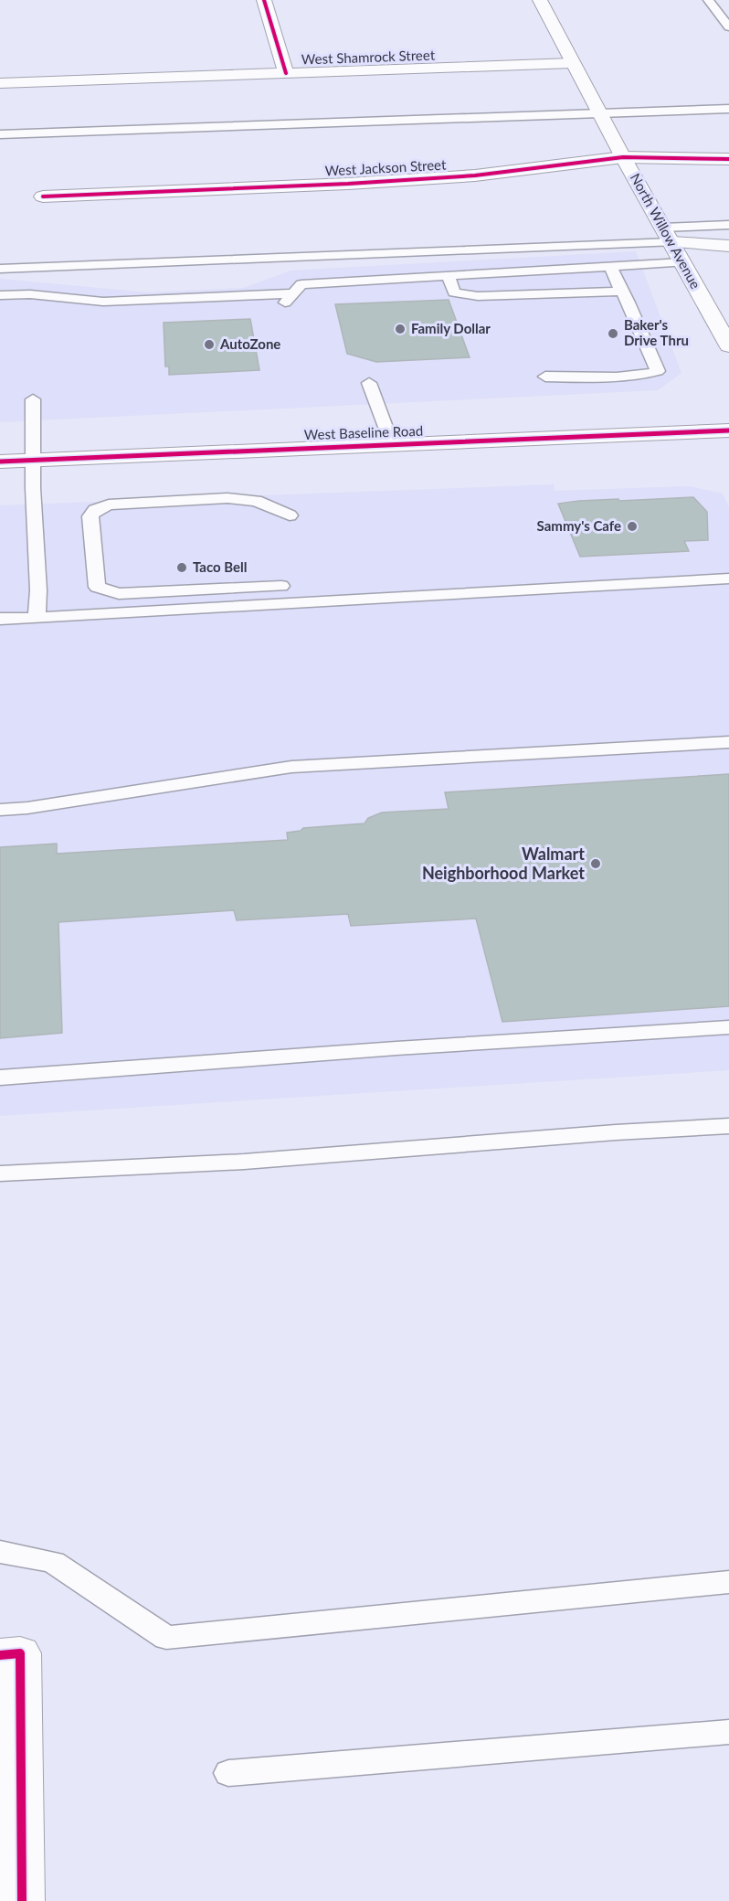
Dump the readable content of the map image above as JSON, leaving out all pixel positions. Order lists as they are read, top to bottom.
{
  "streets": {
    "street": [
      "West Shamrock Street",
      "West Jackson Street",
      "North Willow Avenue",
      "West Baseline Road"
    ]
  },
  "crossings": [
    ["West Shamrock Street", "North Willow Avenue"],
    ["West Jackson Street", "North Willow Avenue"]
  ],
  "places": [
    "Family Dollar",
    "Baker's Drive Thru",
    "AutoZone",
    "Sammy's Cafe",
    "Taco Bell",
    "Walmart Neighborhood Market"
  ]
}
